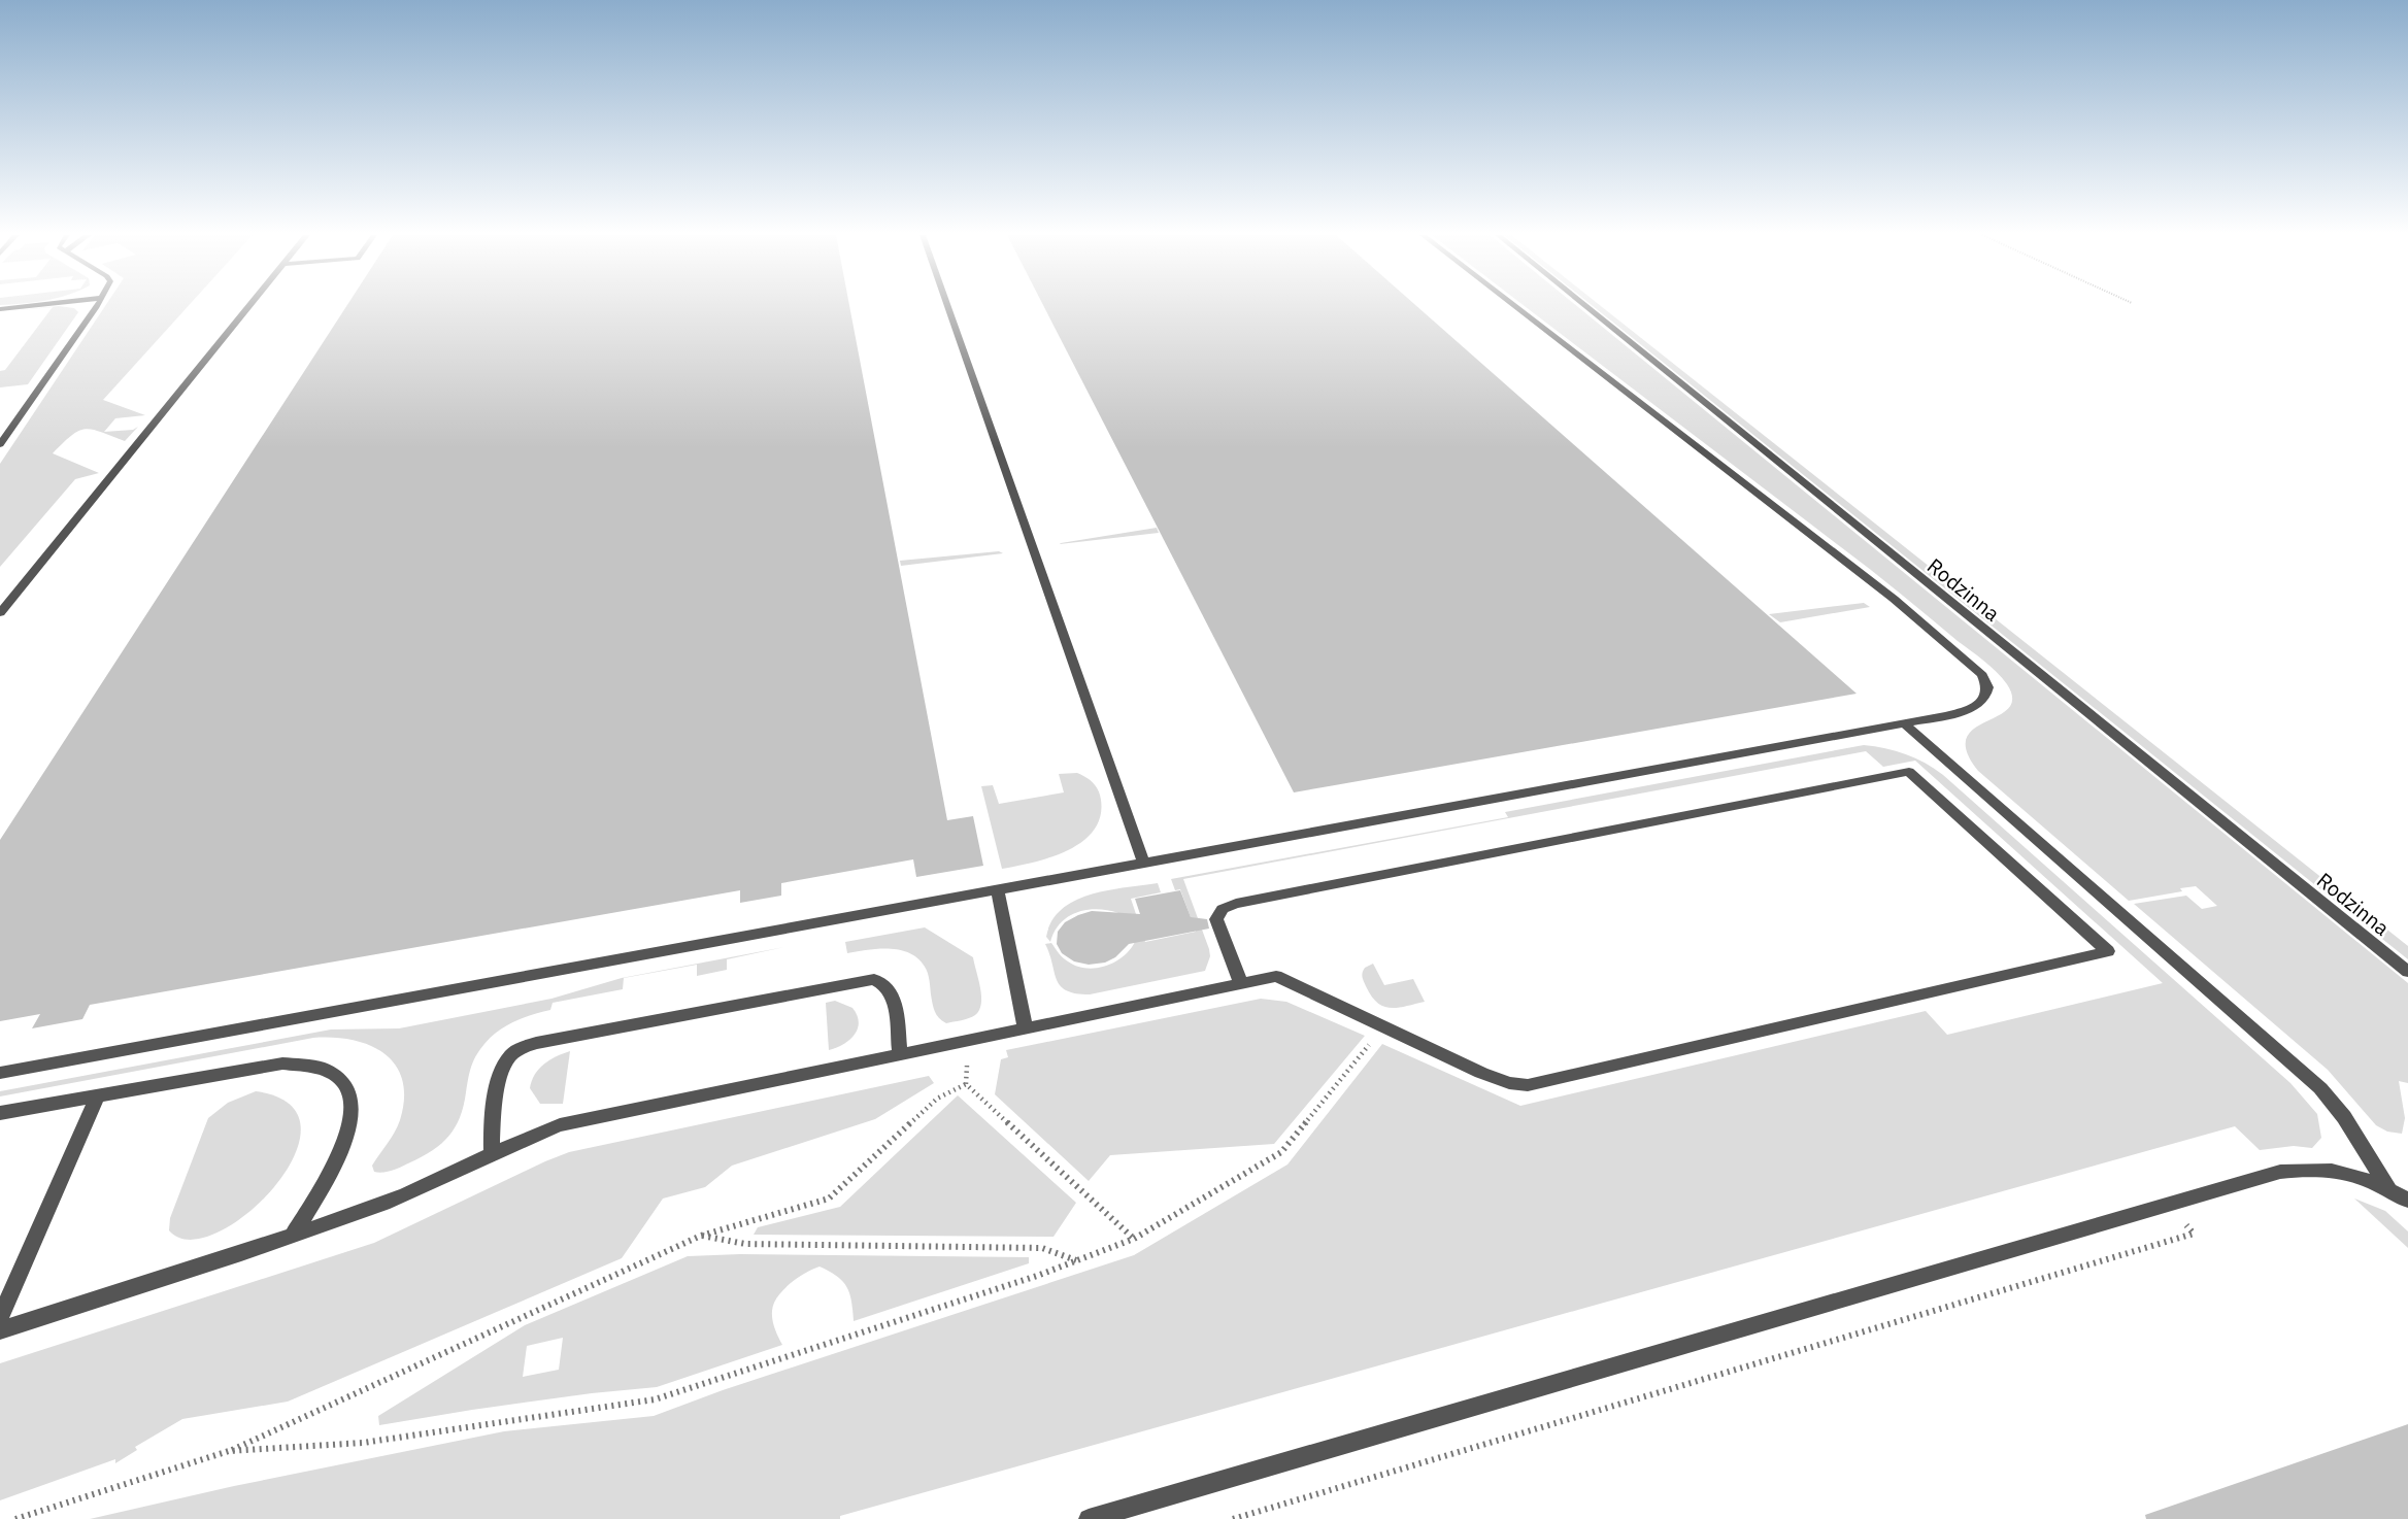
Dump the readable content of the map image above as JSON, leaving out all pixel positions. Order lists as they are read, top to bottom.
{
  "streets": {
    "street": ["Rodzinna"]
  }
}
